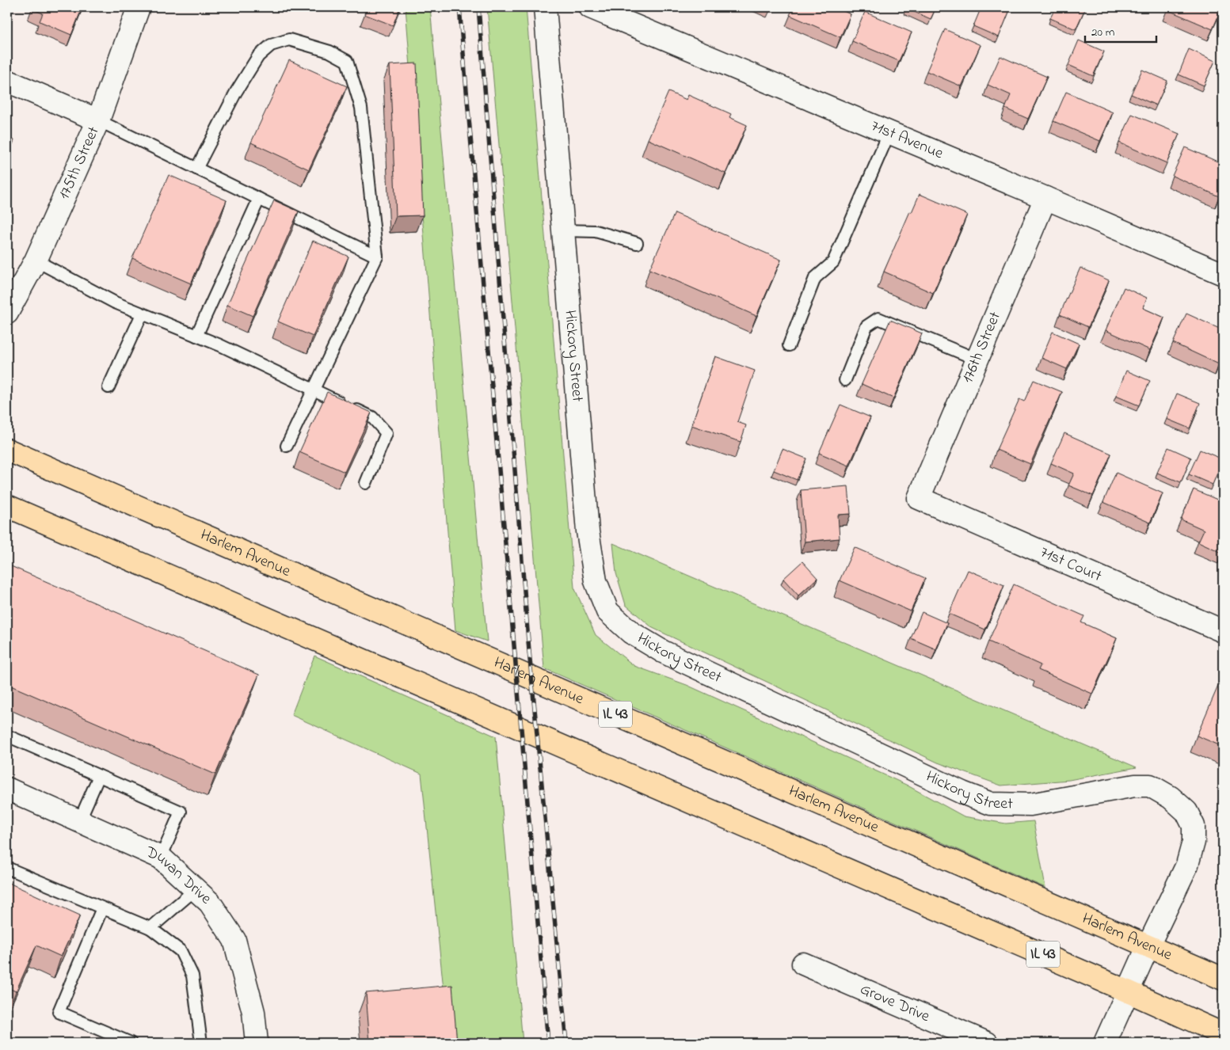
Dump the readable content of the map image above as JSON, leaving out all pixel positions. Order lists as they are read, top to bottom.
{
  "streets": {
    "main road": ["Harlem Avenue", "IL 43"],
    "street": [
      "71st Avenue",
      "175th Street",
      "176th Street",
      "Hickory Street",
      "71st Court",
      "Duvan Drive",
      "Grove Drive"
    ]
  },
  "crossings": [
    ["71st Avenue", "176th Street"],
    ["176th Street", "71st Court"],
    ["Hickory Street", "Harlem Avenue"],
    ["Hickory Street", "IL 43"]
  ],
  "scale_bar": "20 m"
}
